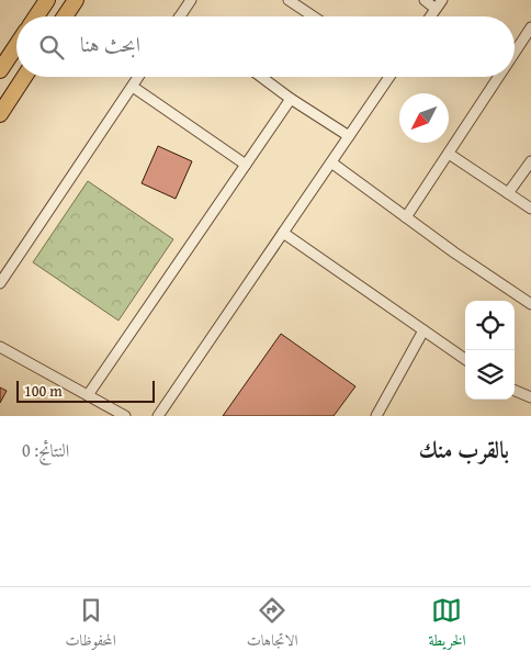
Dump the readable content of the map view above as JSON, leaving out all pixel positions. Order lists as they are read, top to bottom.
{
  "scale_bar": "100 m",
  "north": "bottom left",
  "page": {
    "search": "ابحث هنا",
    "scale": "100 m",
    "heading": ["بالقرب منك", "النتائج: 0"],
    "nav": ["الخريطة", "الاتجاهات", "المحفوظات"]
  }
}
